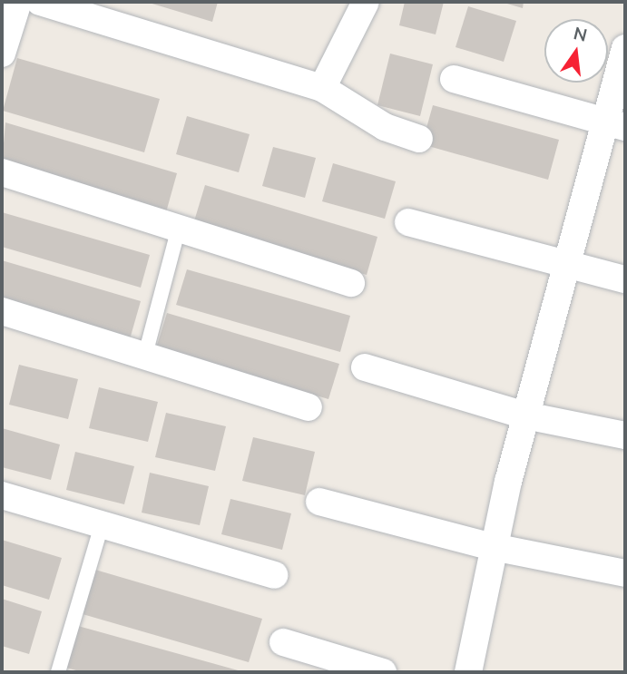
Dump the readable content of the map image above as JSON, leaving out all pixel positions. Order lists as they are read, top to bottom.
{
  "north": "top"
}
